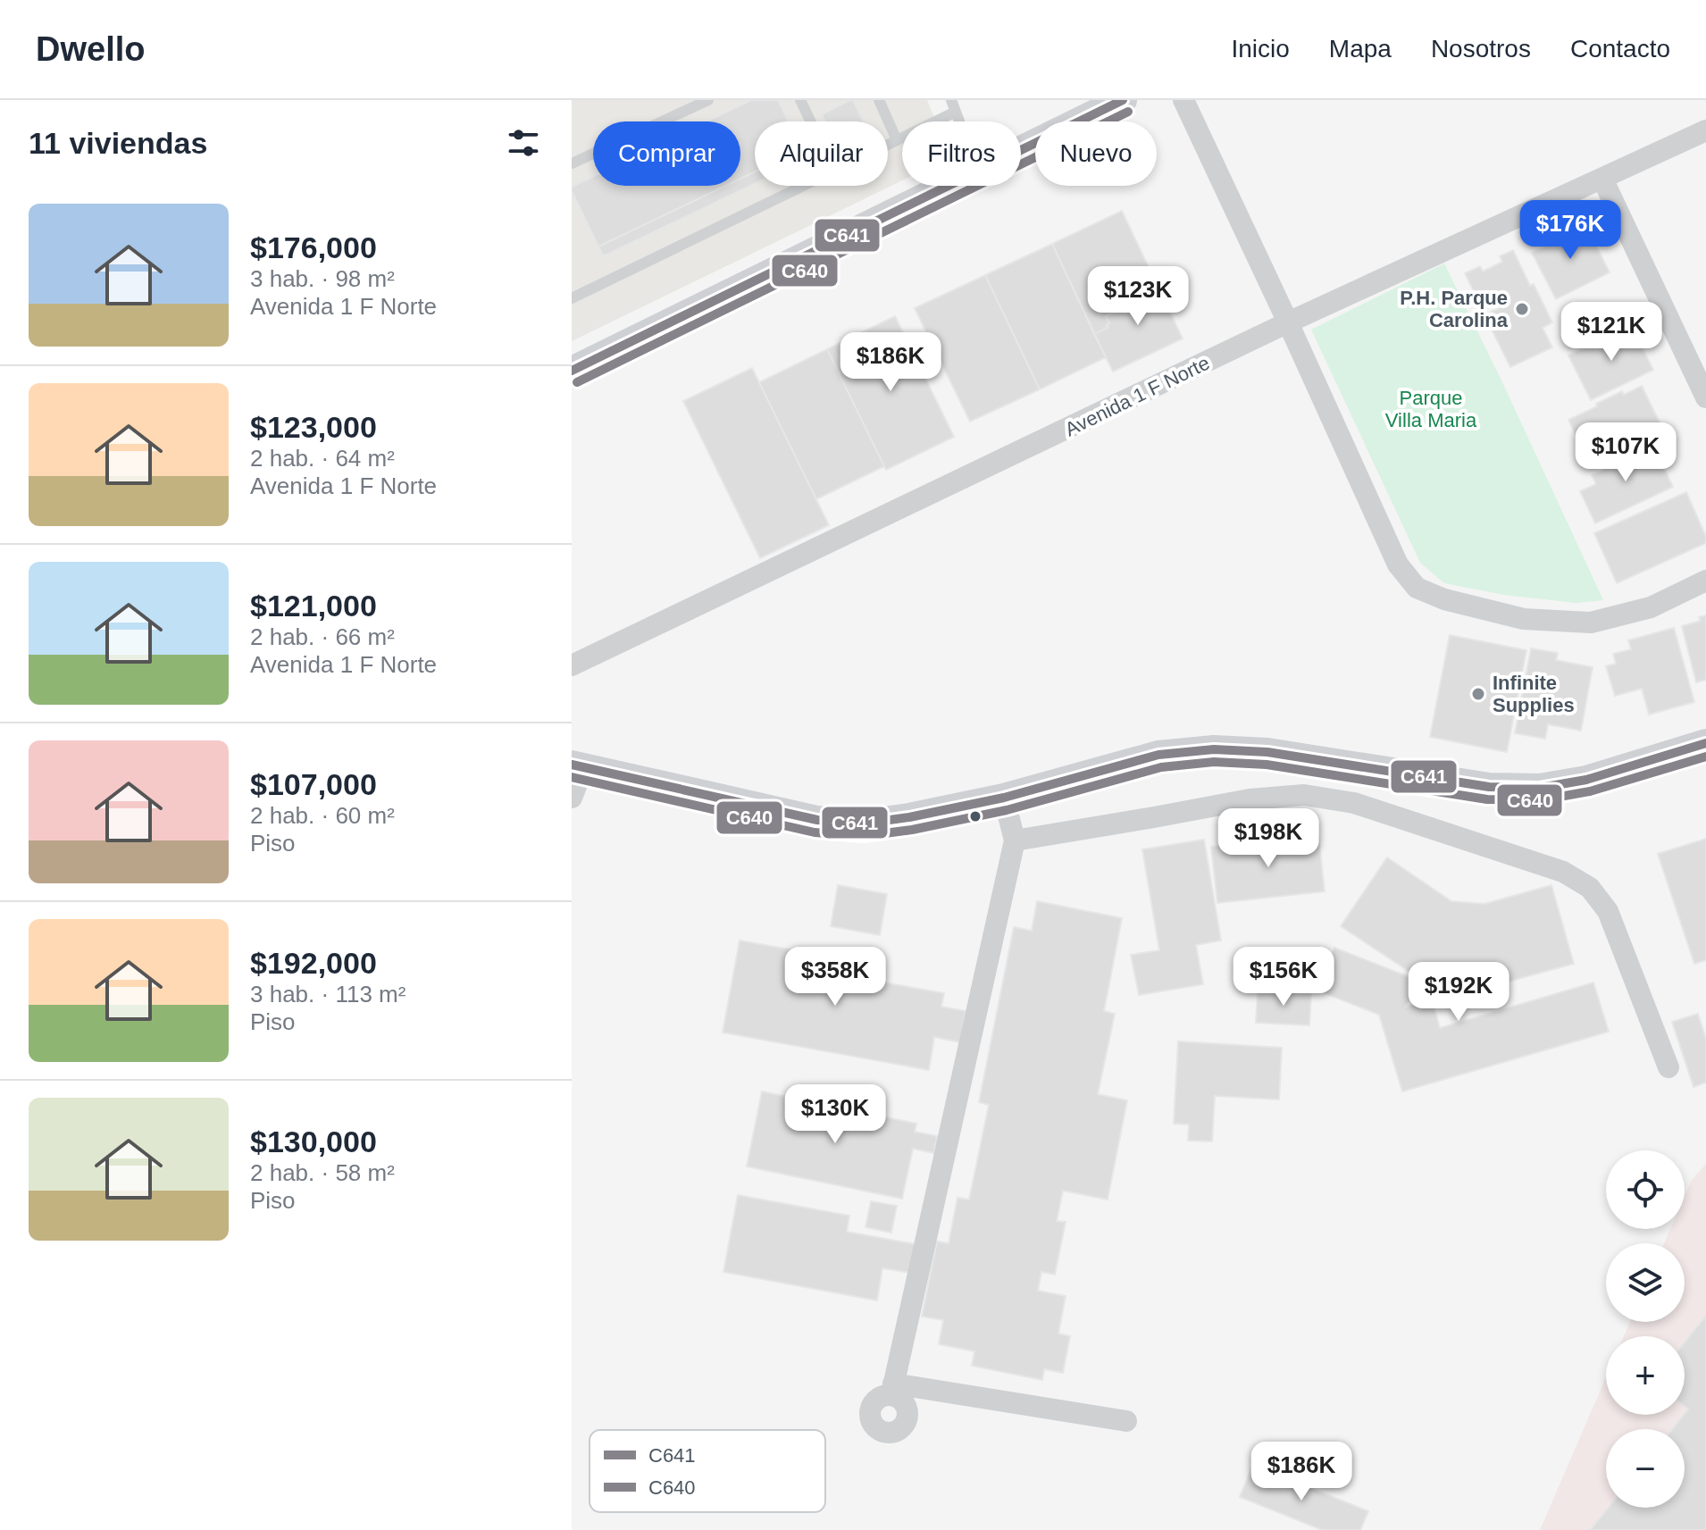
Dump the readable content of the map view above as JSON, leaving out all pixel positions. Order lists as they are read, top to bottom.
{
  "streets": {
    "street": ["Avenida 1 F Norte"]
  },
  "parks": ["Parque Villa Maria"],
  "places": ["P.H. Parque Carolina", "Infinite Supplies"],
  "lines": ["transit line C641", "transit line C640"],
  "legend": ["C641", "C640"],
  "page": {
    "header": "Dwello",
    "nav": [
      "Inicio",
      "Mapa",
      "Nosotros",
      "Contacto"
    ],
    "heading": "11 viviendas",
    "chip": [
      "Comprar",
      "Alquilar",
      "Filtros",
      "Nuevo"
    ],
    "list": [
      {
        "name": "$176,000",
        "note": "3 hab. · 98 m² · Avenida 1 F Norte"
      },
      {
        "name": "$123,000",
        "note": "2 hab. · 64 m² · Avenida 1 F Norte"
      },
      {
        "name": "$121,000",
        "note": "2 hab. · 66 m² · Avenida 1 F Norte"
      },
      {
        "name": "$107,000",
        "note": "2 hab. · 60 m² · Piso"
      },
      {
        "name": "$192,000",
        "note": "3 hab. · 113 m² · Piso"
      },
      {
        "name": "$130,000",
        "note": "2 hab. · 58 m² · Piso"
      }
    ],
    "price": [
      "$176K",
      "$123K",
      "$121K",
      "$186K",
      "$107K",
      "$198K",
      "$358K",
      "$156K",
      "$192K",
      "$130K",
      "$186K"
    ],
    "map_buttons": ["+", "−"]
  }
}
